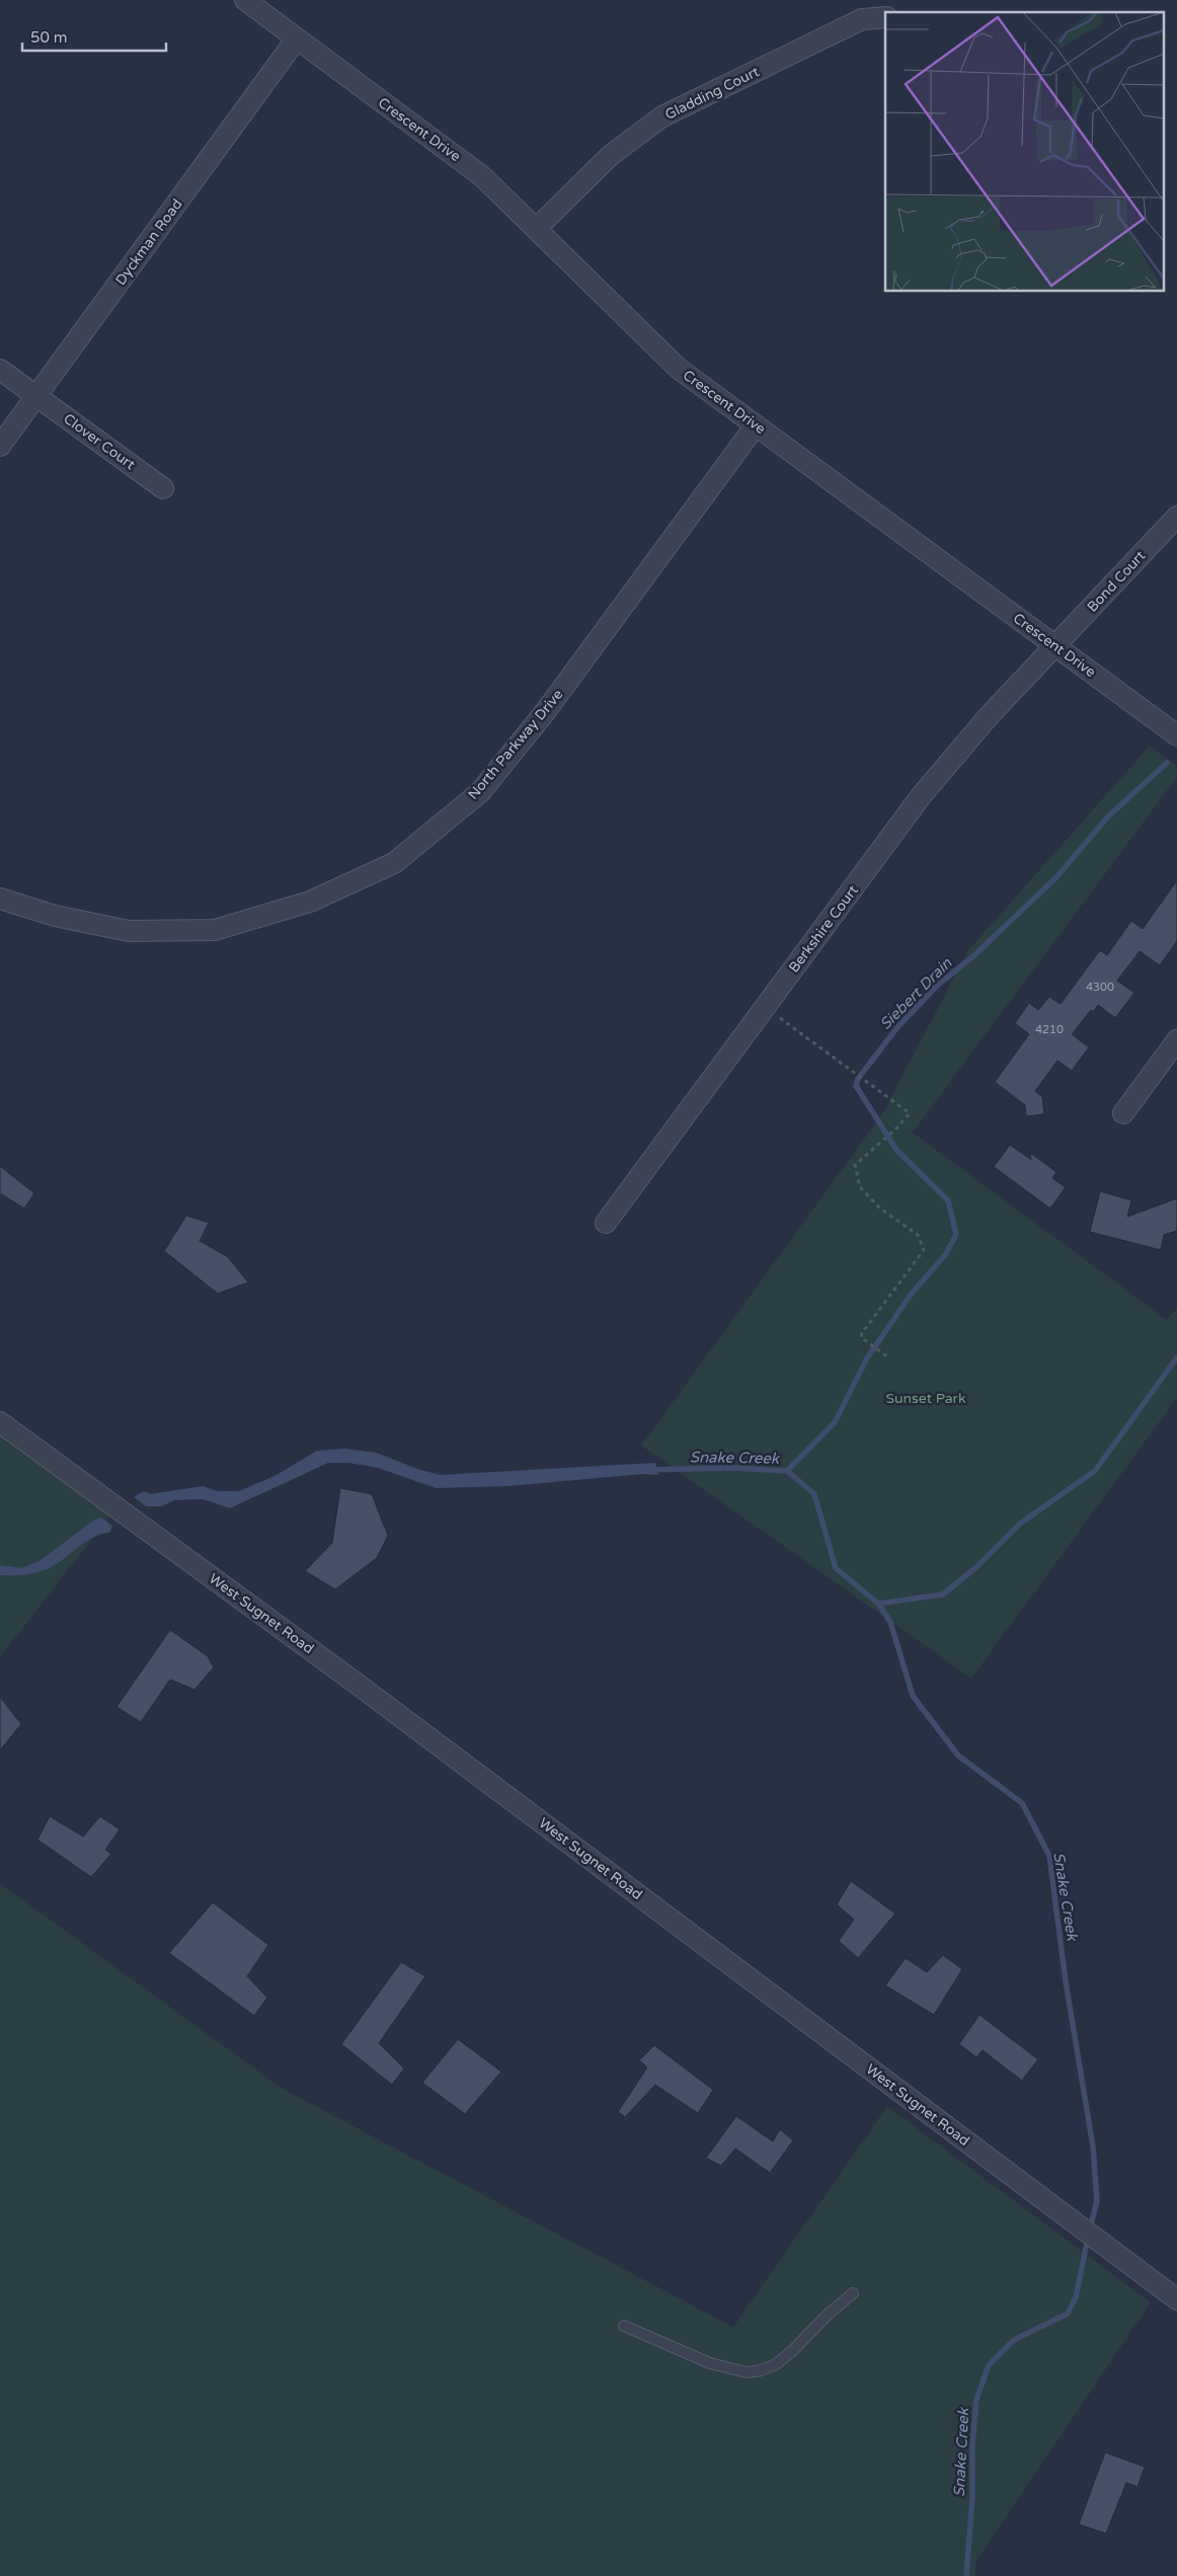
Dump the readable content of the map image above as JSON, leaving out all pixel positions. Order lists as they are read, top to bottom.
{
  "streets": {
    "street": [
      "Gladding Court",
      "Crescent Drive",
      "Dyckman Road",
      "Clover Court",
      "Bond Court",
      "North Parkway Drive",
      "Berkshire Court",
      "West Sugnet Road"
    ]
  },
  "crossings": [
    ["Gladding Court", "Crescent Drive"],
    ["Crescent Drive", "Dyckman Road"],
    ["Crescent Drive", "Bond Court"],
    ["Crescent Drive", "North Parkway Drive"],
    ["Crescent Drive", "Berkshire Court"],
    ["Dyckman Road", "Clover Court"],
    ["Bond Court", "Berkshire Court"]
  ],
  "water": ["Siebert Drain", "Snake Creek"],
  "parks": ["Sunset Park"],
  "house_numbers": ["4300", "4210"],
  "scale_bar": "50 m"
}
